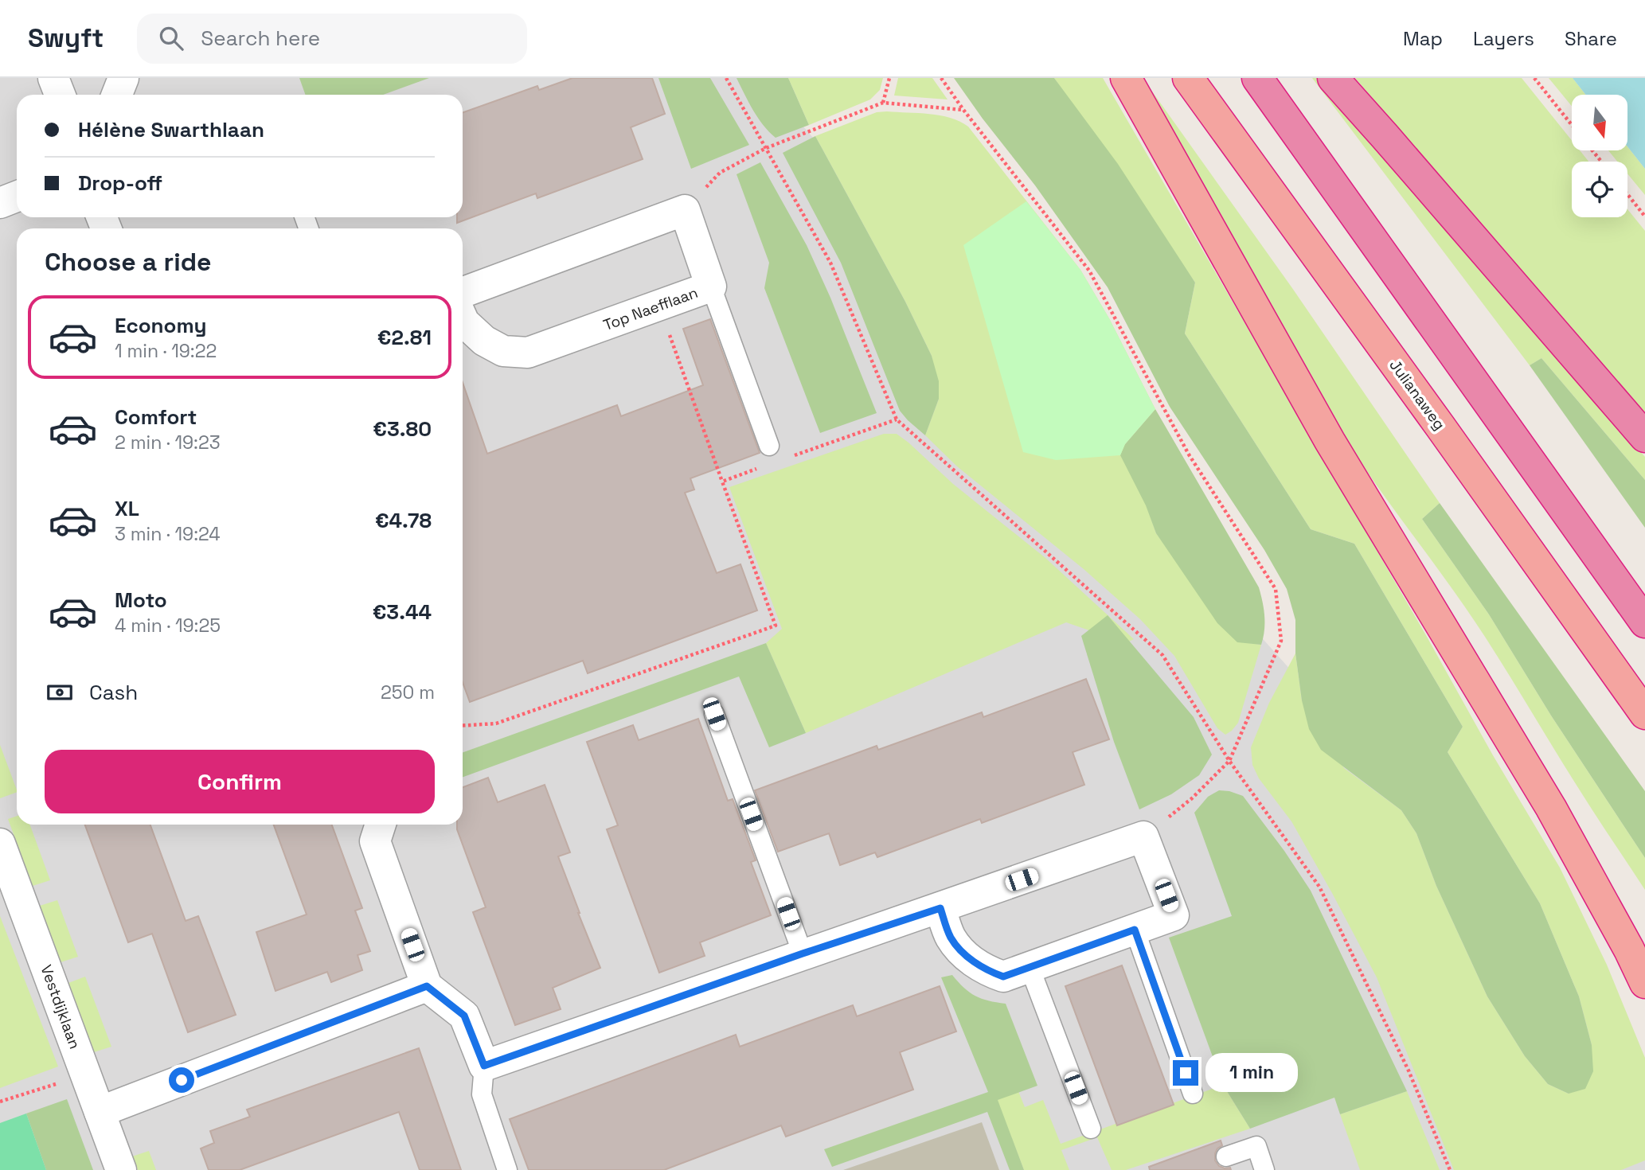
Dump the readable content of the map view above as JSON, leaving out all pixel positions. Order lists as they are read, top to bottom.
{
  "streets": {
    "highway": ["Julianaweg"],
    "street": ["Top Naefflaan", "Vestdijklaan"]
  },
  "north": "bottom",
  "page": {
    "header": "Swyft",
    "search": "Search here",
    "nav": ["Map", "Layers", "Share"],
    "banner": ["Hélène Swarthlaan", "Drop-off"],
    "heading": "Choose a ride",
    "list": [
      {
        "name": "Economy",
        "note": "1 min · 19:22",
        "value": "€2.81"
      },
      {
        "name": "Comfort",
        "note": "2 min · 19:23",
        "value": "€3.80"
      },
      {
        "name": "XL",
        "note": "3 min · 19:24",
        "value": "€4.78"
      },
      {
        "name": "Moto",
        "note": "4 min · 19:25",
        "value": "€3.44"
      }
    ],
    "pay": ["Cash", "250 m"],
    "buttons": "Confirm",
    "bubble": "1 min"
  }
}
